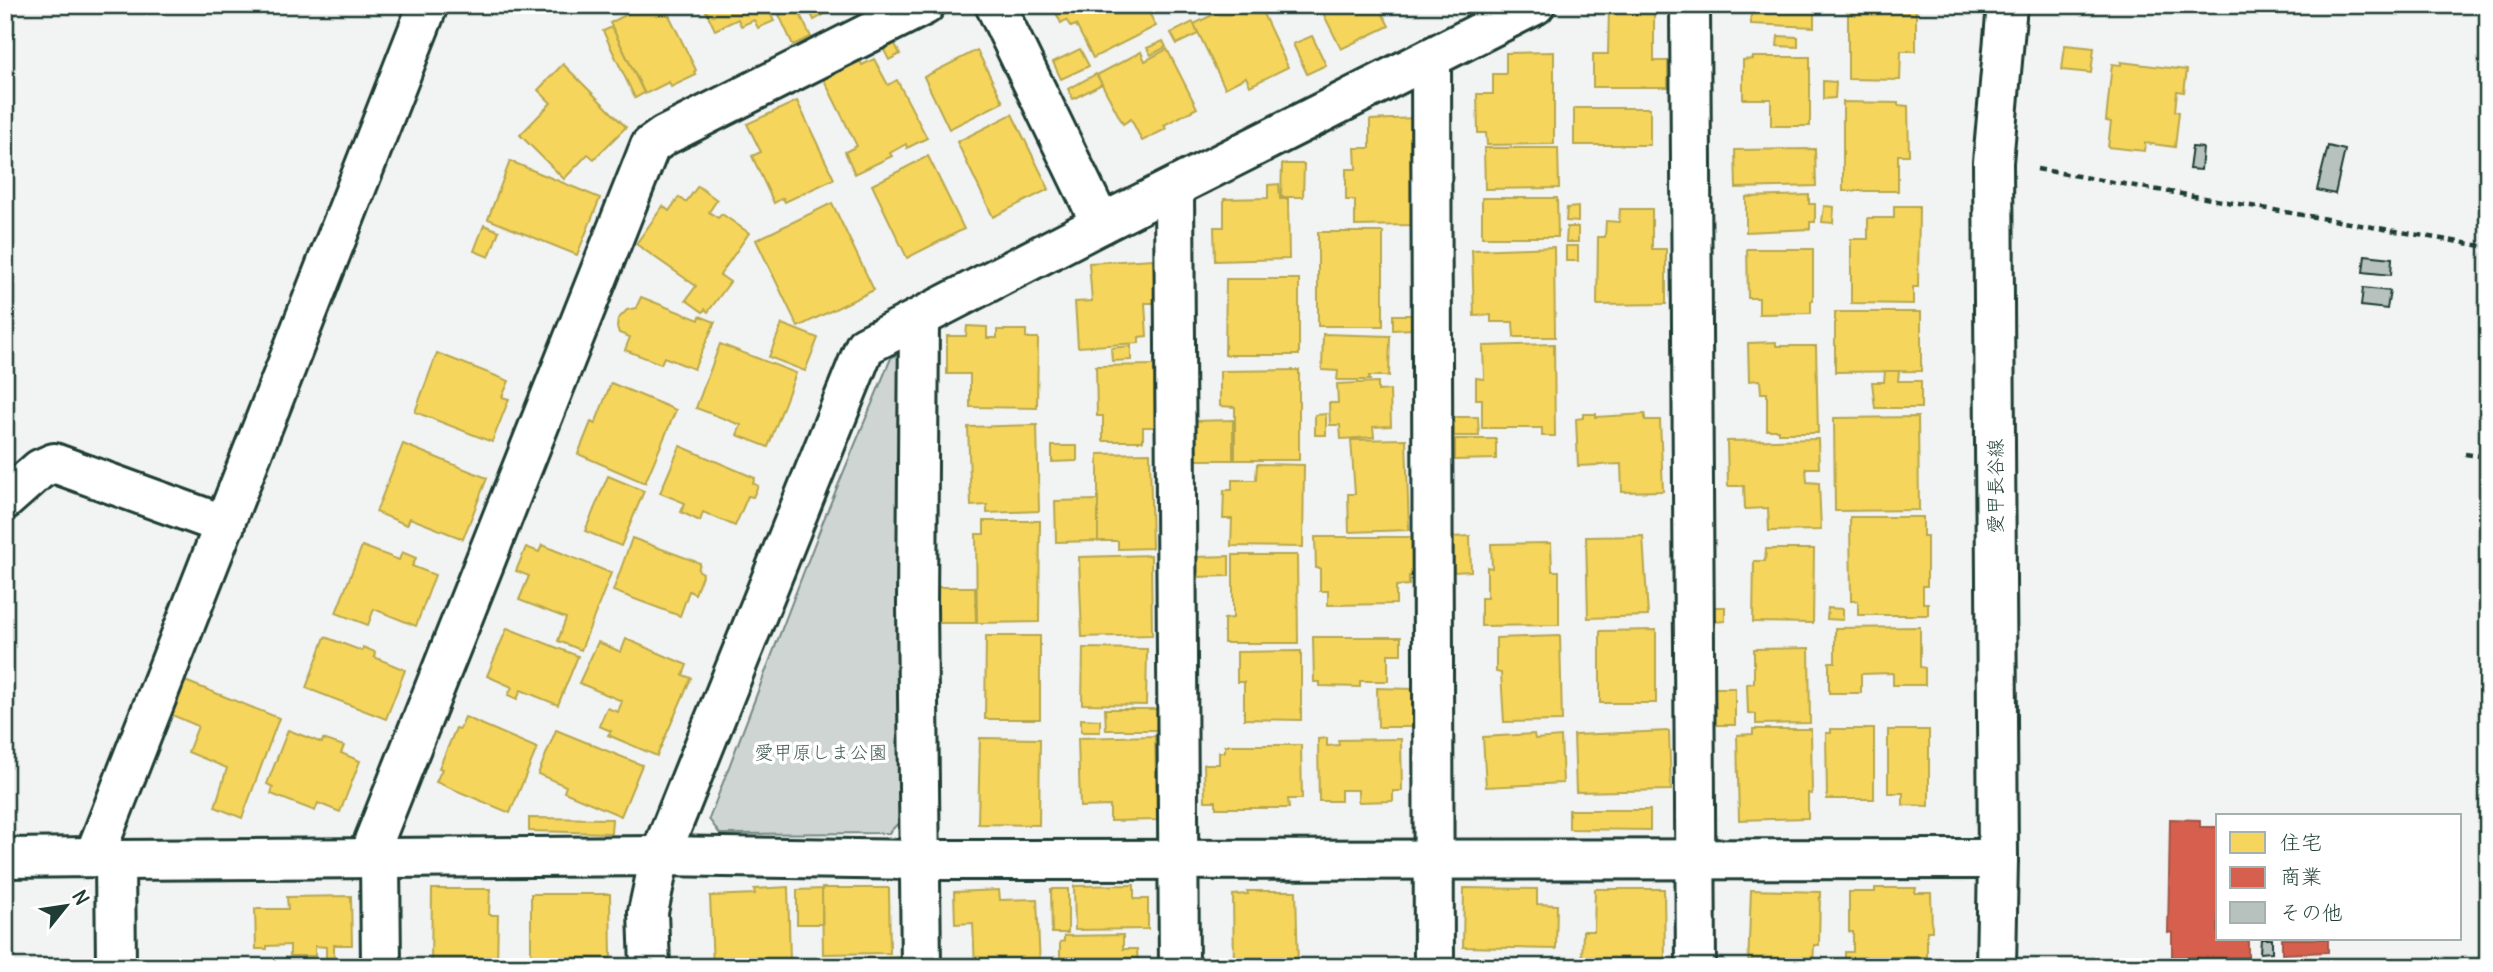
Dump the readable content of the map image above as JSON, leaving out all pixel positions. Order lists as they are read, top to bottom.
{
  "streets": {
    "street": ["愛甲長谷線"]
  },
  "parks": ["愛甲原しま公園"],
  "legend": ["住宅", "商業", "その他"],
  "north": "top right"
}
